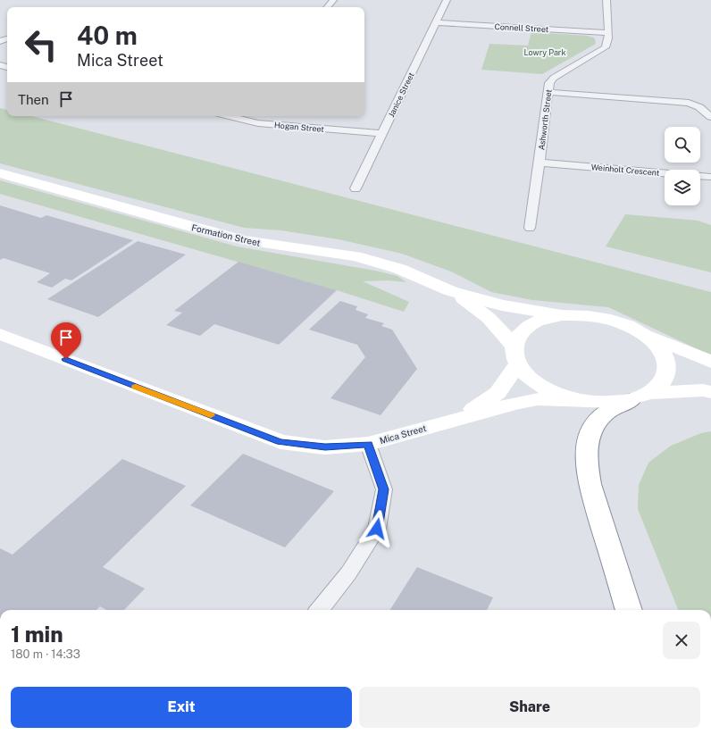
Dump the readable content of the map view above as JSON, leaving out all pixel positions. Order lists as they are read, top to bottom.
{
  "streets": {
    "main road": ["Formation Street", "Mica Street"],
    "street": [
      "Connell Street",
      "Janice Street",
      "Ashworth Street",
      "Hogan Street",
      "Weinholt Crescent"
    ]
  },
  "crossings": [
    ["Connell Street", "Janice Street"],
    ["Connell Street", "Ashworth Street"],
    ["Janice Street", "Hogan Street"],
    ["Ashworth Street", "Weinholt Crescent"],
    ["Formation Street", "Mica Street"]
  ],
  "parks": ["Lowry Park"],
  "page": {
    "turn": ["40 m", "Mica Street"],
    "then": "Then",
    "heading": ["1 min", "180 m · 14:33"],
    "buttons": ["Exit", "Share"]
  }
}
